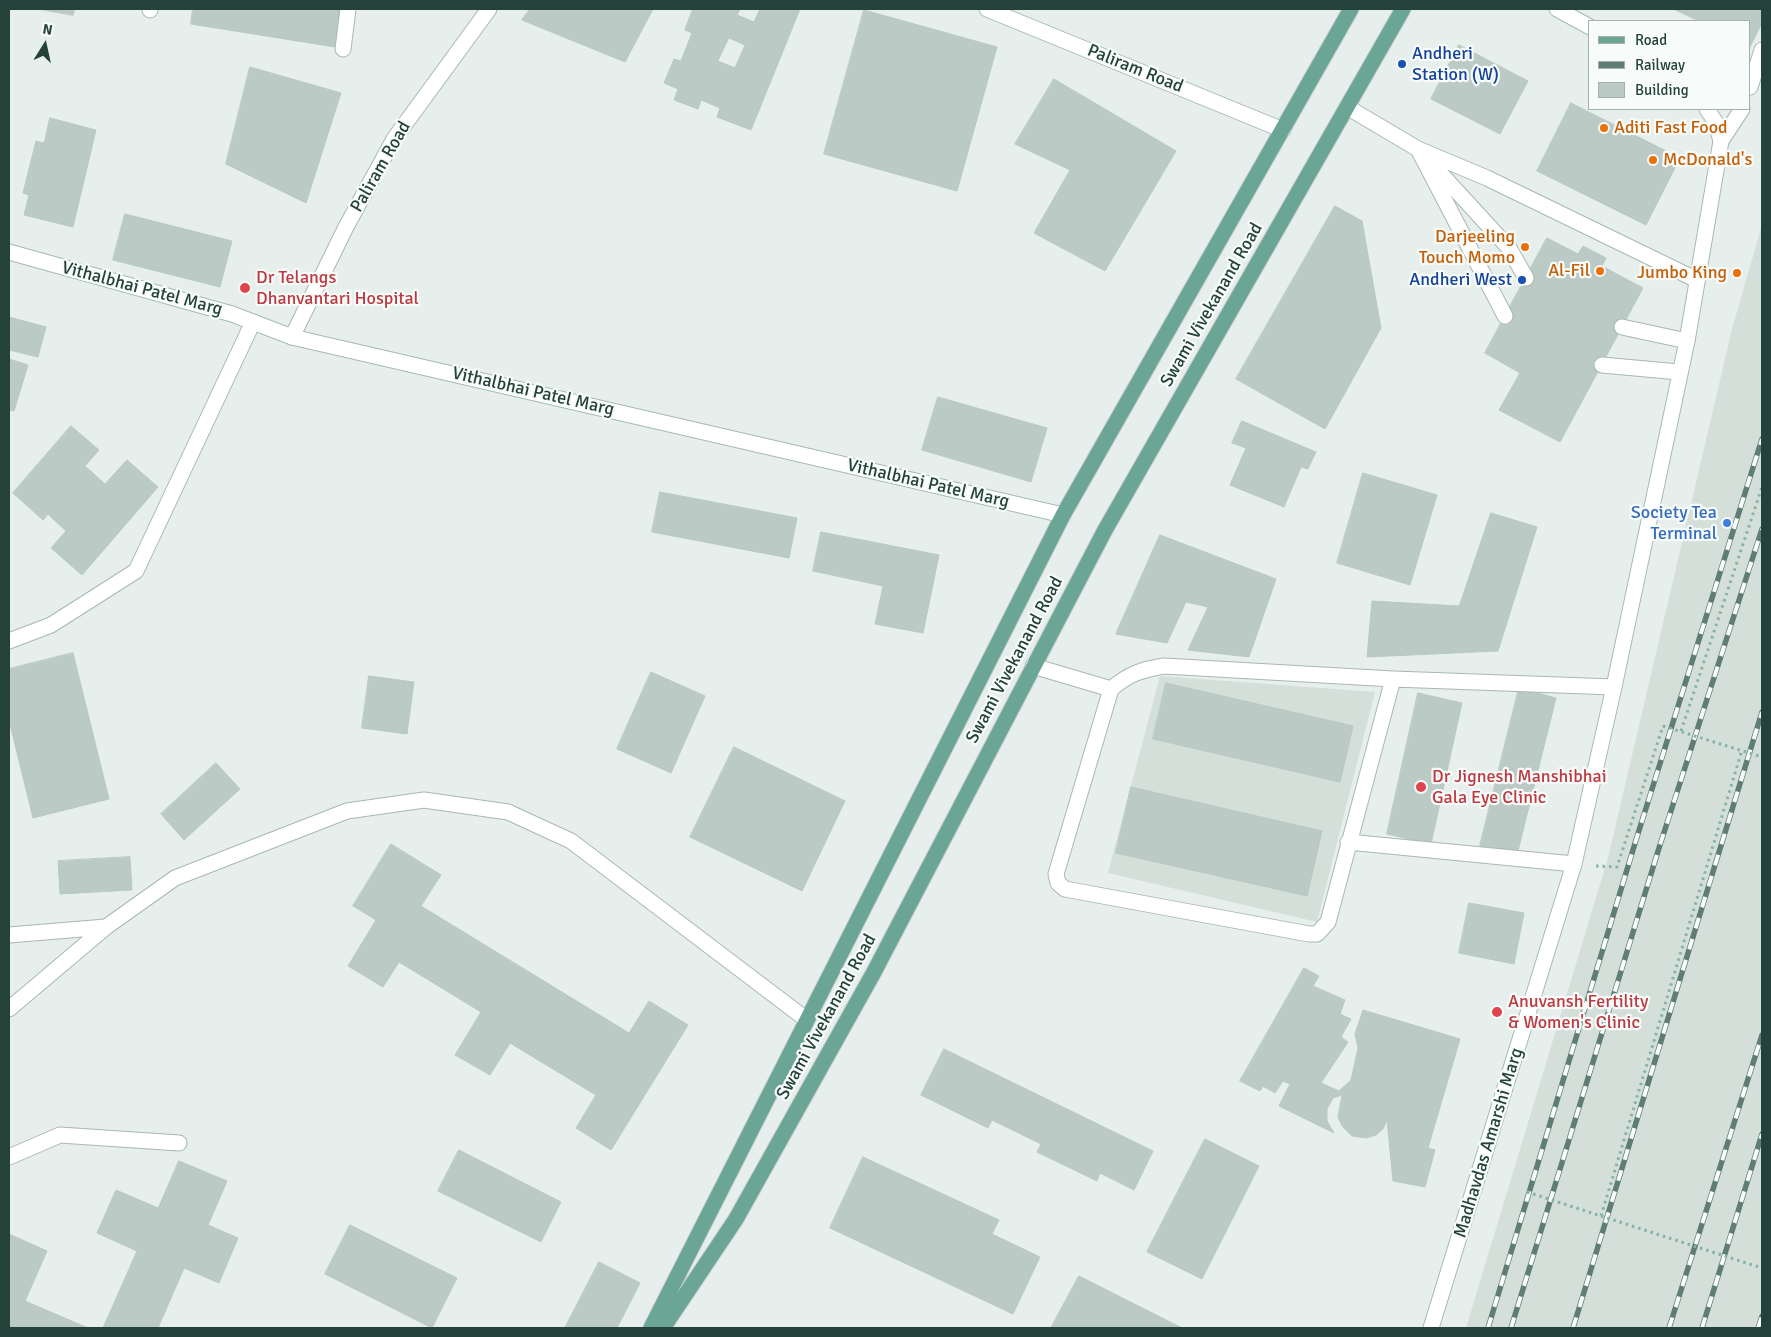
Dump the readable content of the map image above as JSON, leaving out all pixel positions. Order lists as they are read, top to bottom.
{
  "streets": {
    "main road": ["Swami Vivekanand Road"],
    "street": ["Paliram Road", "Vithalbhai Patel Marg", "Madhavdas Amarshi Marg"]
  },
  "crossings": [
    ["Paliram Road", "Vithalbhai Patel Marg"],
    ["Paliram Road", "Swami Vivekanand Road"],
    ["Vithalbhai Patel Marg", "Swami Vivekanand Road"]
  ],
  "places": [
    "Andheri Station (W)",
    "Aditi Fast Food",
    "McDonald's",
    "Darjeeling Touch Momo",
    "Al-Fil",
    "Jumbo King",
    "Andheri West",
    "Dr Telangs Dhanvantari Hospital",
    "Society Tea Terminal",
    "Dr Jignesh Manshibhai Gala Eye Clinic",
    "Anuvansh Fertility & Women's Clinic"
  ],
  "legend": ["Road", "Railway", "Building"],
  "north": "top"
}
